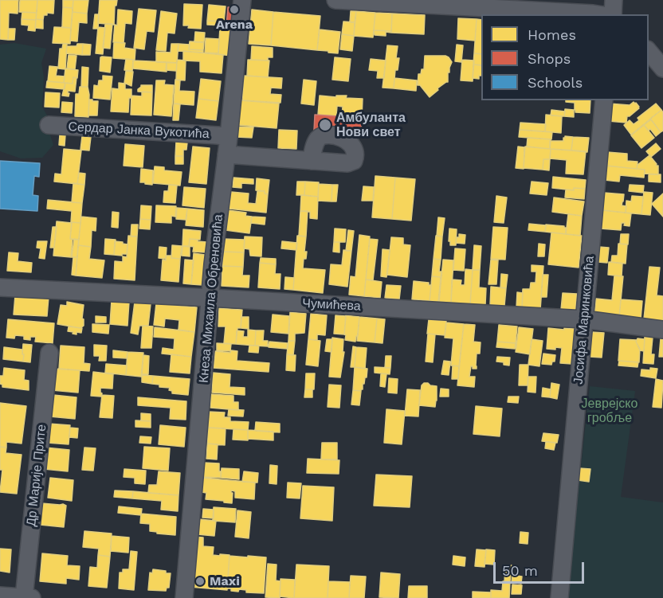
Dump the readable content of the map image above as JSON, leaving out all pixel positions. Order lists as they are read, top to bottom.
{
  "streets": {
    "street": [
      "Сердар Јанка Вукотића",
      "Кнеза Михаила Обреновића",
      "Чумићева",
      "Јосифа Маринковића",
      "Др Марије Прите"
    ]
  },
  "crossings": [
    ["Сердар Јанка Вукотића", "Кнеза Михаила Обреновића"],
    ["Кнеза Михаила Обреновића", "Чумићева"],
    ["Чумићева", "Јосифа Маринковића"]
  ],
  "parks": ["Јеврејско гробље"],
  "places": ["Arena", "Амбуланта Нови свет", "Maxi"],
  "legend": ["Homes", "Shops", "Schools"],
  "scale_bar": "50 m"
}
